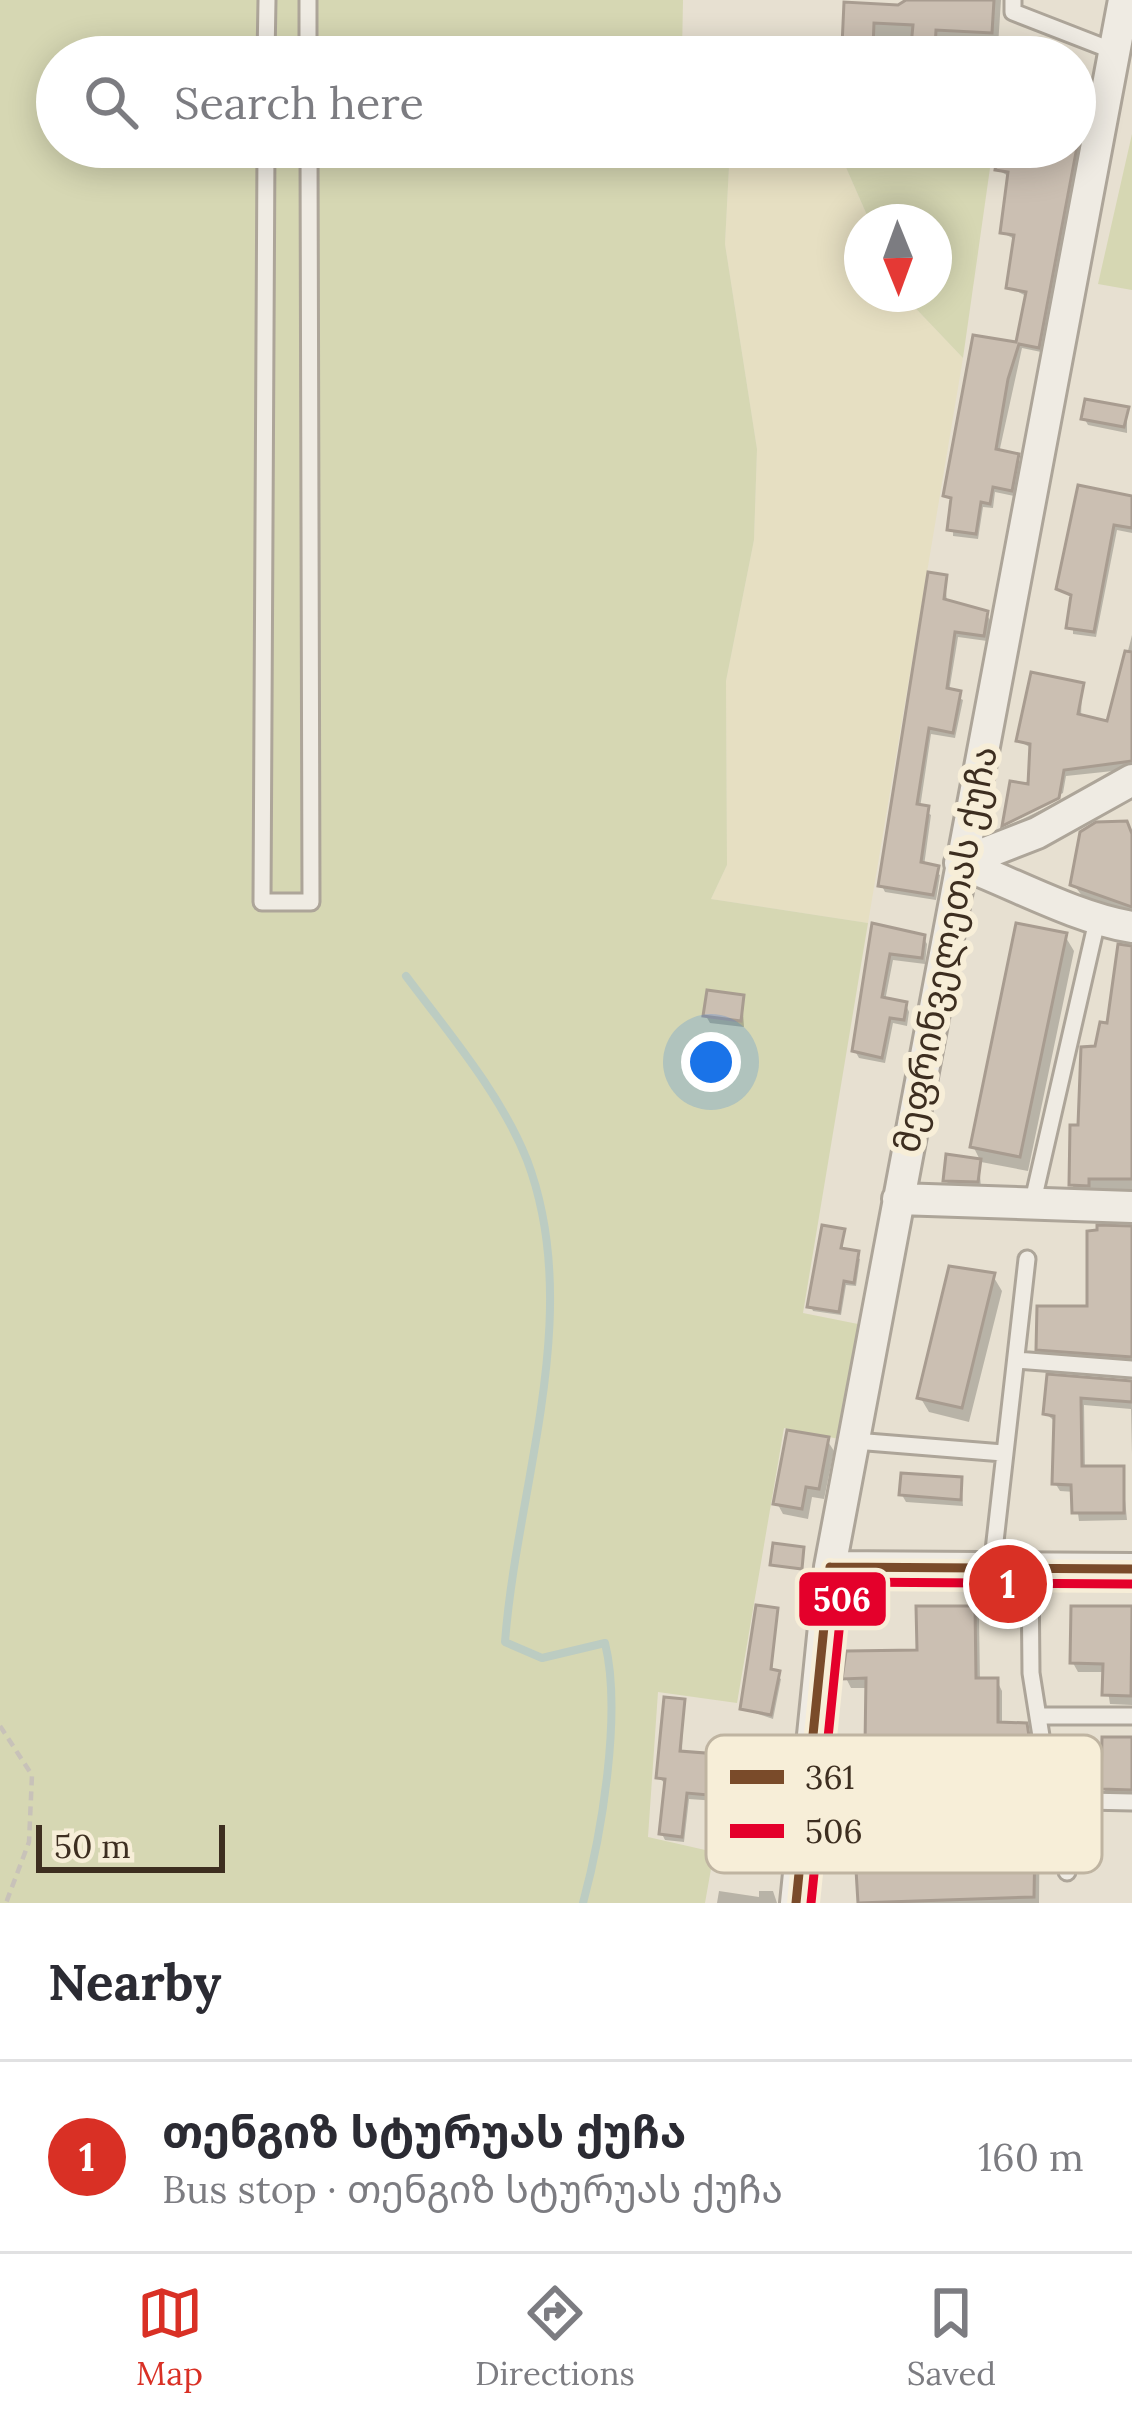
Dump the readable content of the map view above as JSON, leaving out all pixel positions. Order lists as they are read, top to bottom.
{
  "streets": {
    "street": ["მეფრინველეთას ქუჩა"]
  },
  "lines": ["transit line 361", "transit line 506"],
  "legend": ["361", "506"],
  "scale_bar": "50 m",
  "north": "bottom",
  "page": {
    "search": "Search here",
    "pins": "1",
    "scale": "50 m",
    "heading": "Nearby",
    "list": [
      {
        "mark": "1",
        "name": "თენგიზ სტურუას ქუჩა",
        "note": "Bus stop · თენგიზ სტურუას ქუჩა",
        "value": "160 m"
      }
    ],
    "nav": ["Map", "Directions", "Saved"]
  }
}
